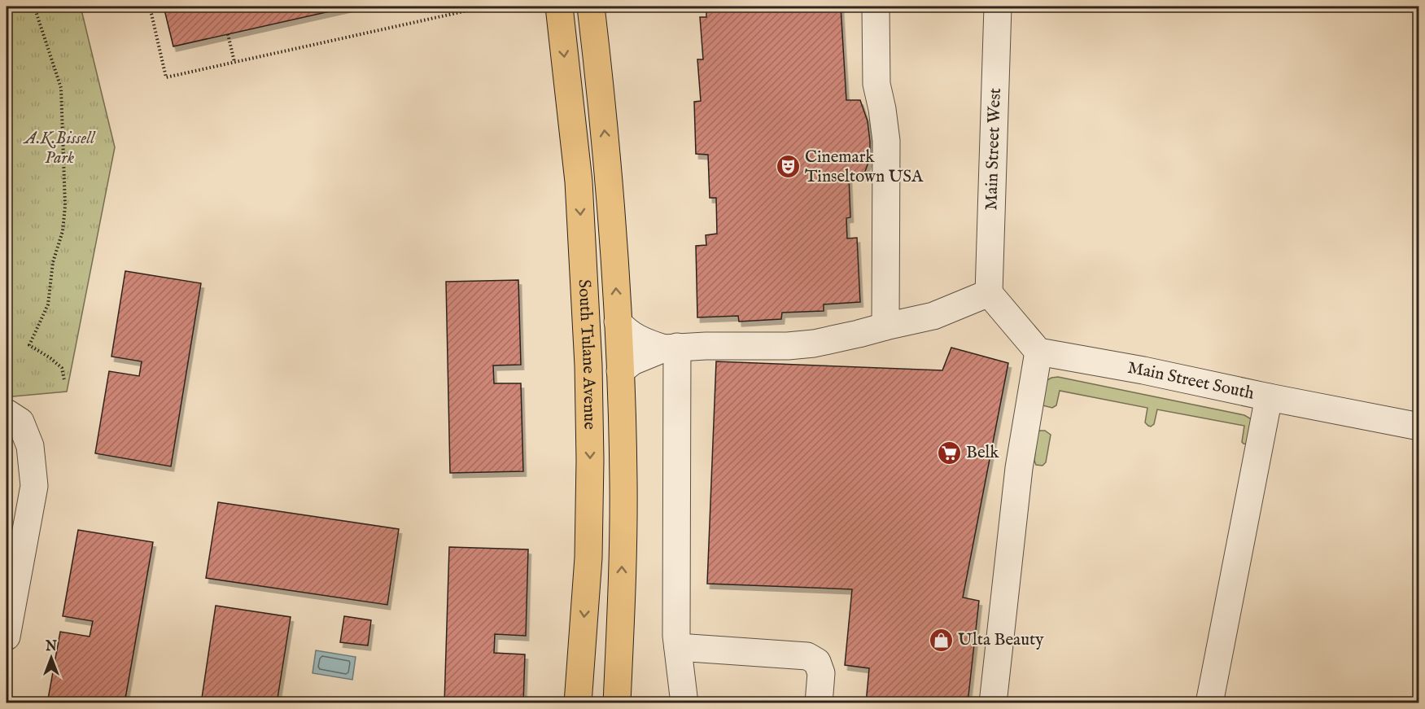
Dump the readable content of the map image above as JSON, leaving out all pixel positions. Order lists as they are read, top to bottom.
{
  "streets": {
    "main road": ["South Tulane Avenue"],
    "street": ["Main Street West", "Main Street South"]
  },
  "parks": ["A.K.Bissell Park"],
  "places": {
    "theatre": ["Cinemark Tinseltown USA"],
    "supermarket": ["Belk"],
    "shop": ["Ulta Beauty"]
  },
  "north": "top"
}
